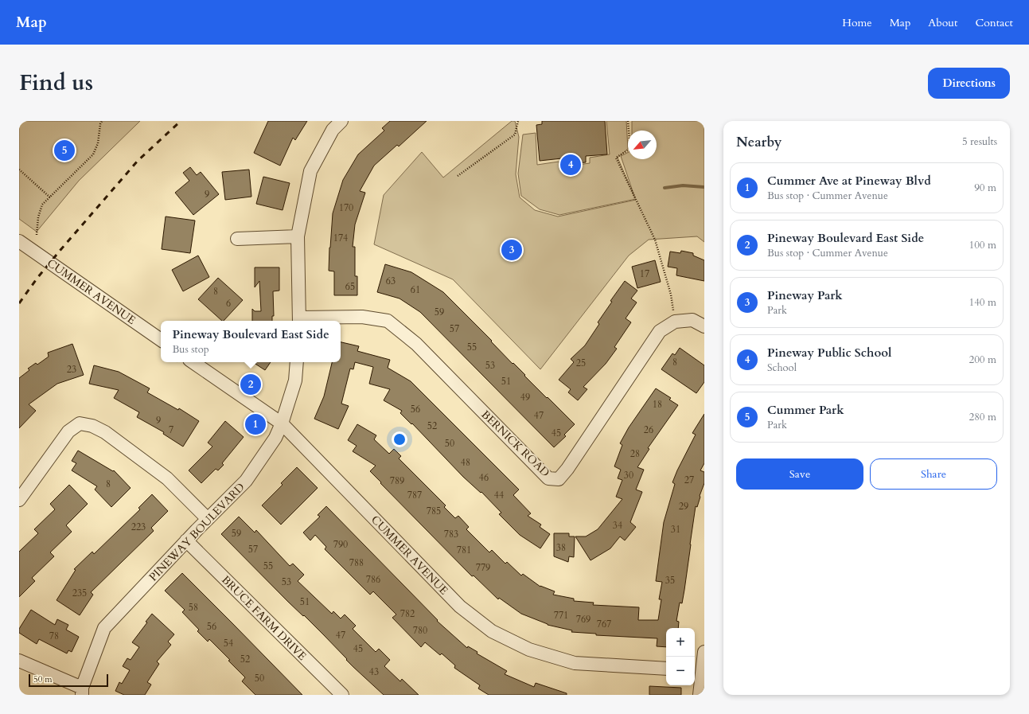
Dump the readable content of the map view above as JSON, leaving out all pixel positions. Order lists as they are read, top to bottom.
{
  "streets": {
    "street": [
      "CUMMER AVENUE",
      "BERNICK ROAD",
      "PINEWAY BOULEVARD",
      "BRUCE FARM DRIVE"
    ]
  },
  "crossings": [
    ["CUMMER AVENUE", "PINEWAY BOULEVARD"],
    ["PINEWAY BOULEVARD", "BRUCE FARM DRIVE"]
  ],
  "house_numbers": [
    "9",
    "170",
    "174",
    "17",
    "63",
    "65",
    "61",
    "8",
    "6",
    "59",
    "57",
    "55",
    "8",
    "25",
    "53",
    "23",
    "51",
    "49",
    "18",
    "56",
    "47",
    "9",
    "52",
    "7",
    "26",
    "45",
    "50",
    "28",
    "48",
    "30",
    "46",
    "27",
    "789",
    "8",
    "787",
    "44",
    "29",
    "785",
    "34",
    "223",
    "31",
    "59",
    "783",
    "790",
    "38",
    "57",
    "781",
    "788",
    "55",
    "779",
    "786",
    "35",
    "53",
    "235",
    "51",
    "58",
    "782",
    "771",
    "769",
    "767",
    "56",
    "780",
    "47",
    "78",
    "54",
    "45",
    "52",
    "43",
    "50"
  ],
  "scale_bar": "50 m",
  "north": "bottom left",
  "page": {
    "header": "Map",
    "nav": [
      "Home",
      "Map",
      "About",
      "Contact"
    ],
    "title": "Find us",
    "buttons": [
      "Directions",
      ["Save", "Share"]
    ],
    "heading": ["Nearby", "5 results"],
    "pins": [
      "5",
      "4",
      "3",
      "2",
      "1"
    ],
    "list": [
      {
        "mark": "1",
        "name": "Cummer Ave at Pineway Blvd",
        "note": "Bus stop · Cummer Avenue",
        "value": "90 m"
      },
      {
        "mark": "2",
        "name": "Pineway Boulevard East Side",
        "note": "Bus stop · Cummer Avenue",
        "value": "100 m"
      },
      {
        "mark": "3",
        "name": "Pineway Park",
        "note": "Park",
        "value": "140 m"
      },
      {
        "mark": "4",
        "name": "Pineway Public School",
        "note": "School",
        "value": "200 m"
      },
      {
        "mark": "5",
        "name": "Cummer Park",
        "note": "Park",
        "value": "280 m"
      }
    ],
    "popup": ["Pineway Boulevard East Side", "Bus stop"],
    "map_buttons": ["+", "−"],
    "scale": "50 m"
  }
}
